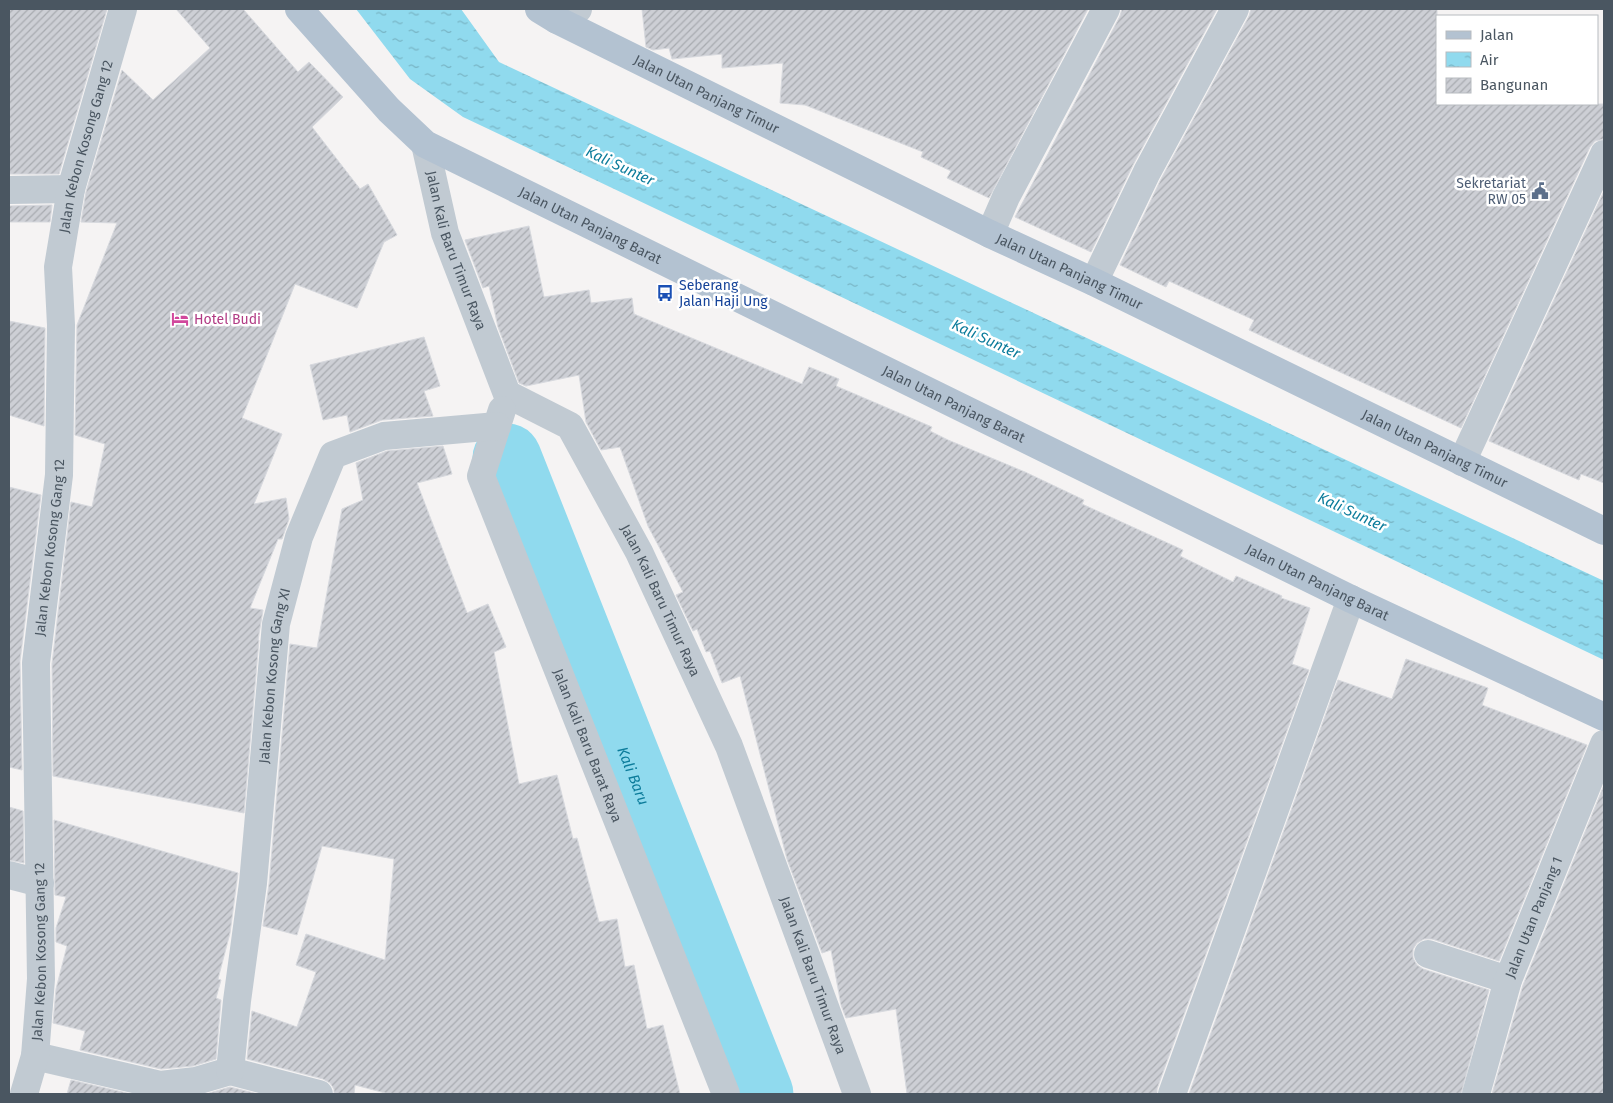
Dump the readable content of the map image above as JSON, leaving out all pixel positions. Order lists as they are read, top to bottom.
{
  "streets": {
    "main road": ["Jalan Utan Panjang Timur", "Jalan Utan Panjang Barat"],
    "street": [
      "Jalan Kebon Kosong Gang 12",
      "Jalan Kali Baru Timur Raya",
      "Jalan Kebon Kosong Gang XI",
      "Jalan Kali Baru Barat Raya",
      "Jalan Utan Panjang 1"
    ]
  },
  "crossings": [
    ["Jalan Utan Panjang Barat", "Jalan Kali Baru Timur Raya"],
    ["Jalan Kali Baru Timur Raya", "Jalan Kali Baru Barat Raya"],
    ["Jalan Kebon Kosong Gang XI", "Jalan Kali Baru Barat Raya"]
  ],
  "water": ["Kali Sunter", "Kali Baru"],
  "places": {
    "public building": ["Sekretariat RW 05"],
    "bus stop": ["Seberang Jalan Haji Ung"],
    "hotel": ["Hotel Budi"]
  },
  "legend": ["Jalan", "Air", "Bangunan"]
}
